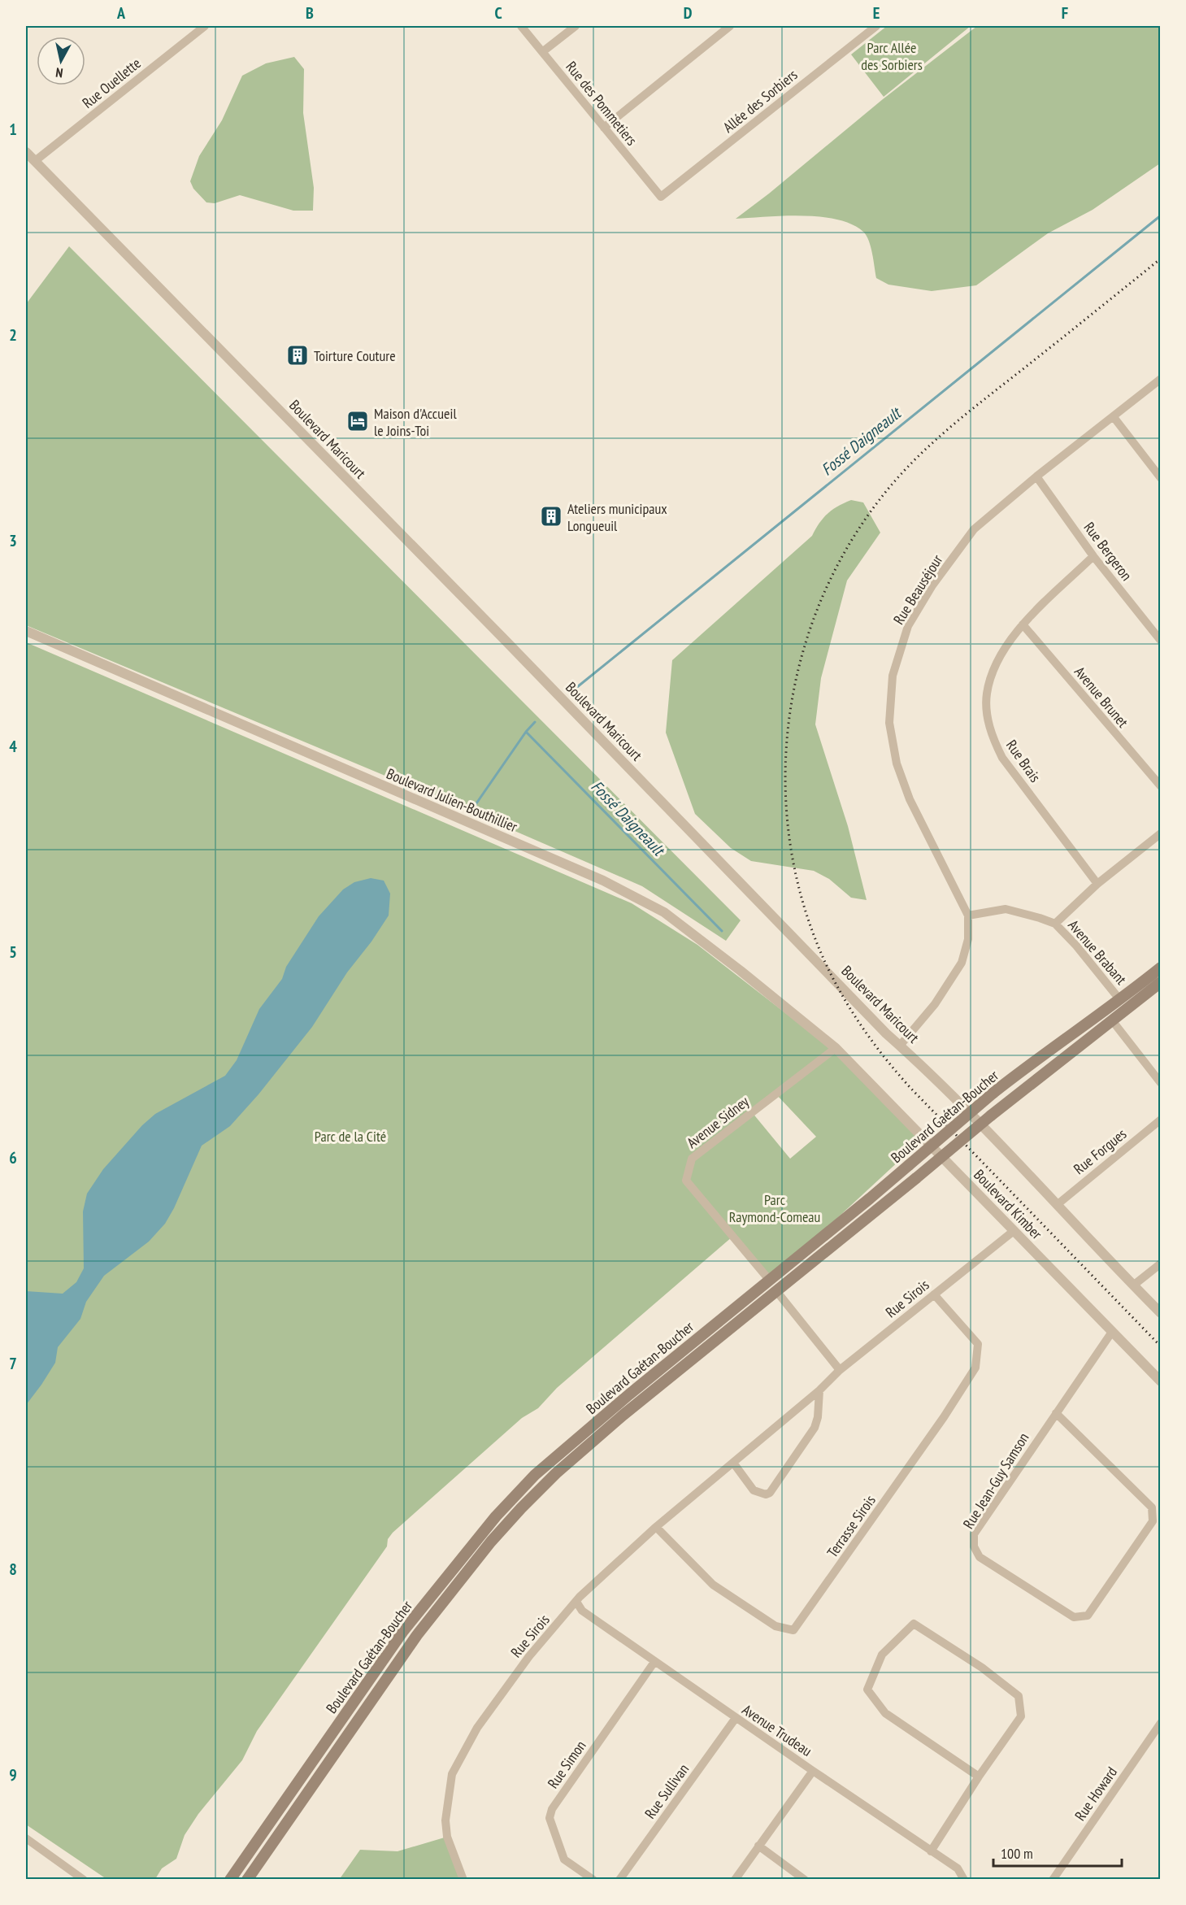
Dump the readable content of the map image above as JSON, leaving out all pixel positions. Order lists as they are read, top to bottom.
{
  "streets": {
    "main road": ["Boulevard Gaétan-Boucher"],
    "street": [
      "Rue Ouellette",
      "Allée des Sorbiers",
      "Rue des Pommetiers",
      "Boulevard Maricourt",
      "Rue Bergeron",
      "Rue Beauséjour",
      "Avenue Brunet",
      "Rue Brais",
      "Boulevard Julien-Bouthillier",
      "Avenue Brabant",
      "Avenue Sidney",
      "Rue Forgues",
      "Boulevard Kimber",
      "Rue Sirois",
      "Rue Jean-Guy Samson",
      "Terrasse Sirois",
      "Avenue Trudeau",
      "Rue Simon",
      "Rue Sullivan",
      "Rue Howard"
    ]
  },
  "crossings": [
    ["Rue Ouellette", "Boulevard Maricourt"],
    ["Allée des Sorbiers", "Rue des Pommetiers"],
    ["Boulevard Maricourt", "Rue Beauséjour"],
    ["Boulevard Maricourt", "Rue Forgues"],
    ["Rue Bergeron", "Rue Beauséjour"],
    ["Rue Bergeron", "Rue Brais"],
    ["Rue Beauséjour", "Avenue Brabant"],
    ["Avenue Brunet", "Rue Brais"],
    ["Boulevard Julien-Bouthillier", "Avenue Sidney"],
    ["Boulevard Julien-Bouthillier", "Boulevard Kimber"],
    ["Avenue Brabant", "Boulevard Gaétan-Boucher"],
    ["Boulevard Gaétan-Boucher", "Avenue Sidney"],
    ["Avenue Sidney", "Boulevard Kimber"],
    ["Boulevard Kimber", "Rue Sirois"],
    ["Boulevard Kimber", "Rue Jean-Guy Samson"],
    ["Rue Sirois", "Terrasse Sirois"],
    ["Rue Sirois", "Avenue Trudeau"],
    ["Avenue Trudeau", "Rue Simon"],
    ["Avenue Trudeau", "Rue Sullivan"]
  ],
  "water": ["Fossé Daigneault"],
  "parks": ["Parc Allée des Sorbiers", "Parc de la Cité", "Parc Raymond-Comeau"],
  "places": {
    "building": ["Toirture Couture", "Ateliers municipaux Longueuil"],
    "hotel": ["Maison d'Accueil le Joins-Toi"]
  },
  "scale_bar": "100 m",
  "north": "bottom",
  "grid": {
    "columns": [
      "A",
      "B",
      "C",
      "D",
      "E",
      "F"
    ],
    "rows": [
      "1",
      "2",
      "3",
      "4",
      "5",
      "6",
      "7",
      "8",
      "9"
    ]
  }
}
